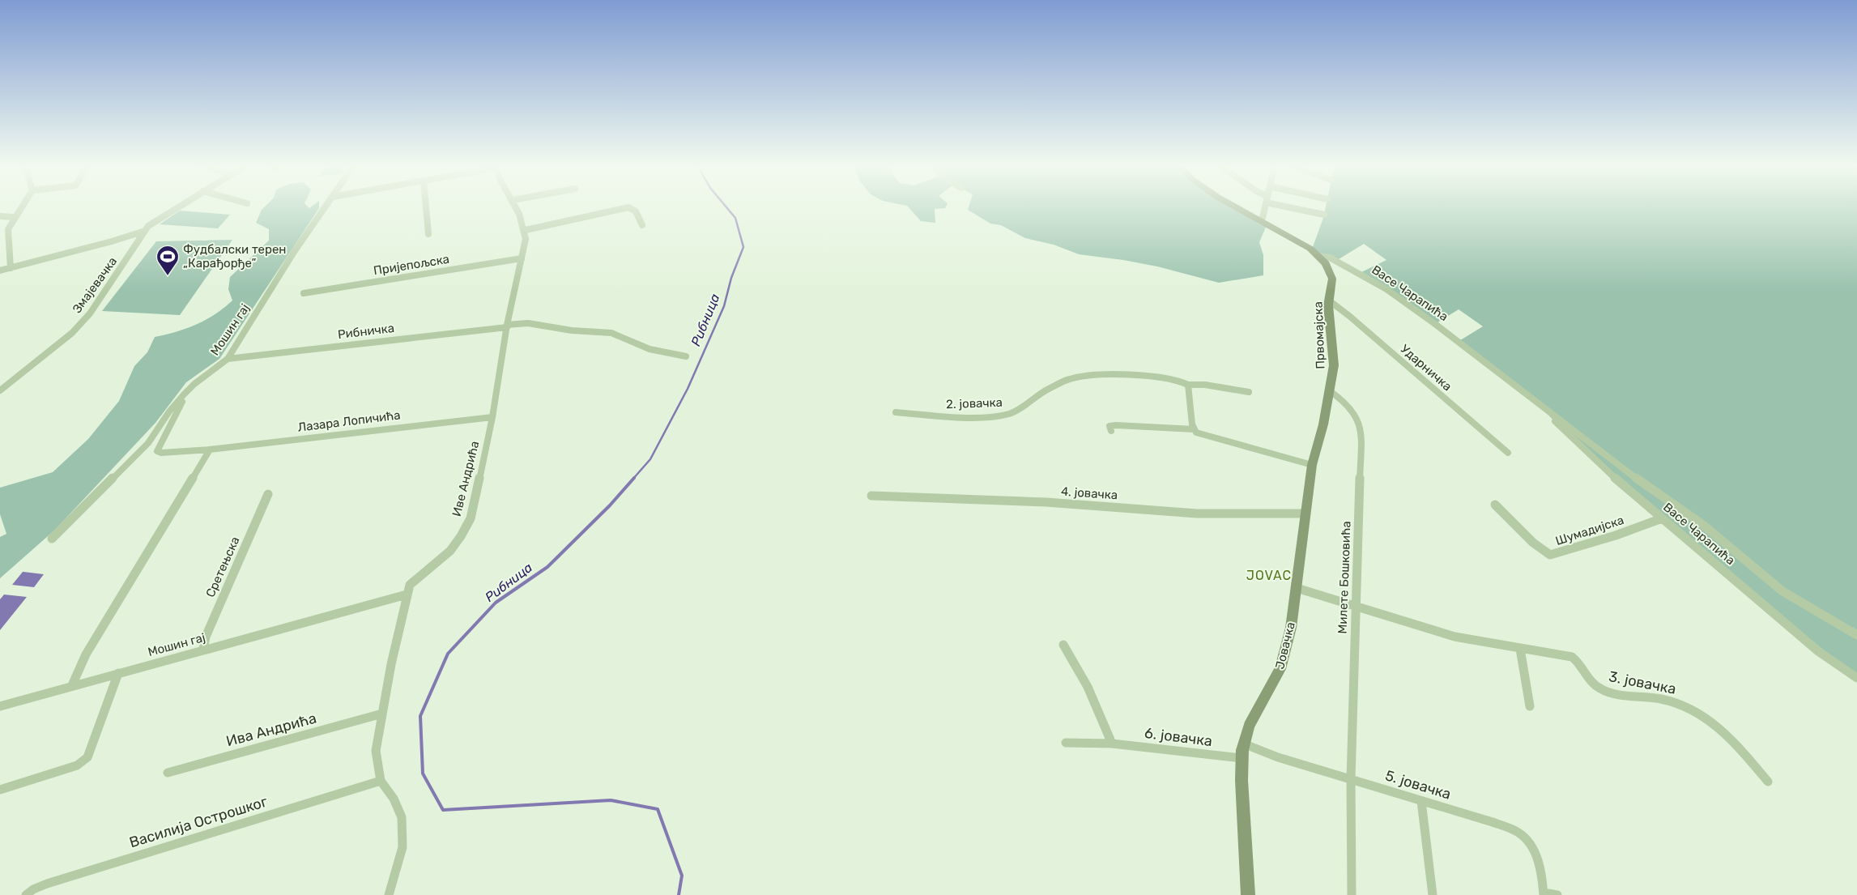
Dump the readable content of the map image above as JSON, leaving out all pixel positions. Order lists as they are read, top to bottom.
{
  "streets": {
    "main road": ["Првомајска", "Јовачка"],
    "street": [
      "Пријепољска",
      "Змајевачка",
      "Васе Чарапића",
      "Мошин гај",
      "Рибничка",
      "Ударничка",
      "2. јовачка",
      "Лазара Лопичића",
      "Иве Андрића",
      "4. јовачка",
      "Шумадијска",
      "Сретењска",
      "Милете Бошковића",
      "3. јовачка",
      "Ива Андрића",
      "6. јовачка",
      "5. јовачка",
      "Василија Острошког"
    ]
  },
  "crossings": [
    ["Пријепољска", "Иве Андрића"],
    ["Васе Чарапића", "Првомајска"],
    ["Васе Чарапића", "Шумадијска"],
    ["Мошин гај", "Рибничка"],
    ["Мошин гај", "Лазара Лопичића"],
    ["Мошин гај", "Иве Андрића"],
    ["Мошин гај", "Сретењска"],
    ["Рибничка", "Иве Андрића"],
    ["Првомајска", "Ударничка"],
    ["Првомајска", "Милете Бошковића"],
    ["Првомајска", "Јовачка"],
    ["Лазара Лопичића", "Иве Андрића"],
    ["Иве Андрића", "Ива Андрића"],
    ["Иве Андрића", "Василија Острошког"],
    ["4. јовачка", "Јовачка"],
    ["Милете Бошковића", "Јовачка"],
    ["Милете Бошковића", "3. јовачка"],
    ["Милете Бошковића", "5. јовачка"],
    ["Јовачка", "3. јовачка"],
    ["Јовачка", "6. јовачка"],
    ["Јовачка", "5. јовачка"]
  ],
  "districts": ["JOVAC"],
  "water": ["Рибница"],
  "places": {
    "sports": ["Фудбалски терен „Карађорђе”"]
  }
}
